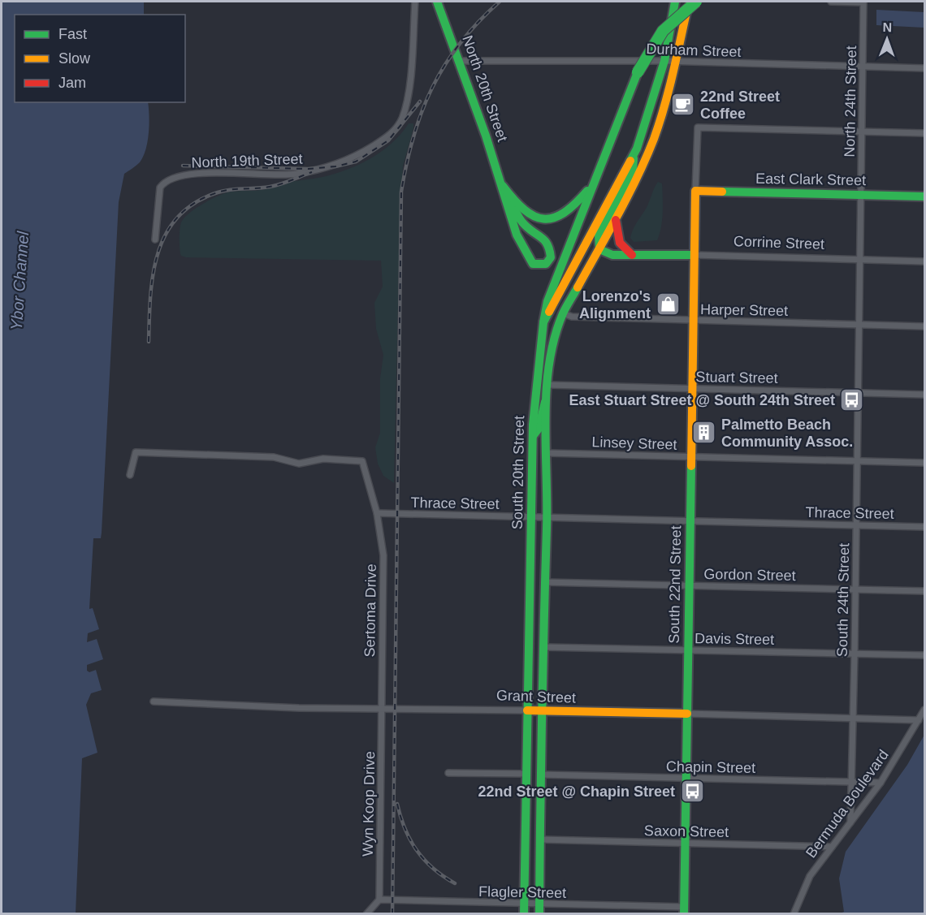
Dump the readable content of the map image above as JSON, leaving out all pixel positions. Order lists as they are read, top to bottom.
{
  "streets": {
    "main road": [
      "North 20th Street",
      "East Clark Street",
      "Corrine Street",
      "South 20th Street",
      "South 22nd Street",
      "Grant Street"
    ],
    "street": [
      "Durham Street",
      "North 24th Street",
      "North 19th Street",
      "Harper Street",
      "Stuart Street",
      "Linsey Street",
      "Thrace Street",
      "Gordon Street",
      "South 24th Street",
      "Sertoma Drive",
      "Davis Street",
      "Chapin Street",
      "Wyn Koop Drive",
      "Bermuda Boulevard",
      "Saxon Street",
      "Flagler Street"
    ]
  },
  "crossings": [
    ["Durham Street", "North 20th Street"],
    ["Durham Street", "North 24th Street"],
    ["Durham Street", "South 20th Street"],
    ["North 24th Street", "East Clark Street"],
    ["North 24th Street", "Corrine Street"],
    ["North 24th Street", "South 24th Street"],
    ["East Clark Street", "South 22nd Street"],
    ["Corrine Street", "South 20th Street"],
    ["Corrine Street", "South 22nd Street"],
    ["Corrine Street", "South 24th Street"],
    ["Harper Street", "South 20th Street"],
    ["Harper Street", "South 22nd Street"],
    ["Harper Street", "South 24th Street"],
    ["Stuart Street", "South 20th Street"],
    ["Stuart Street", "South 22nd Street"],
    ["Stuart Street", "South 24th Street"],
    ["Linsey Street", "South 20th Street"],
    ["Linsey Street", "South 22nd Street"],
    ["Linsey Street", "South 24th Street"],
    ["South 20th Street", "Thrace Street"],
    ["South 20th Street", "Gordon Street"],
    ["South 20th Street", "Davis Street"],
    ["South 20th Street", "Grant Street"],
    ["South 20th Street", "Chapin Street"],
    ["South 20th Street", "Saxon Street"],
    ["South 20th Street", "Flagler Street"],
    ["Thrace Street", "South 22nd Street"],
    ["Thrace Street", "South 24th Street"],
    ["Thrace Street", "Sertoma Drive"],
    ["Gordon Street", "South 22nd Street"],
    ["Gordon Street", "South 24th Street"],
    ["South 22nd Street", "Davis Street"],
    ["South 22nd Street", "Grant Street"],
    ["South 22nd Street", "Chapin Street"],
    ["South 22nd Street", "Saxon Street"],
    ["South 22nd Street", "Flagler Street"],
    ["South 24th Street", "Davis Street"],
    ["South 24th Street", "Grant Street"],
    ["South 24th Street", "Chapin Street"],
    ["South 24th Street", "Bermuda Boulevard"],
    ["Sertoma Drive", "Grant Street"],
    ["Sertoma Drive", "Wyn Koop Drive"],
    ["Grant Street", "Wyn Koop Drive"],
    ["Grant Street", "Bermuda Boulevard"],
    ["Chapin Street", "Bermuda Boulevard"],
    ["Wyn Koop Drive", "Flagler Street"],
    ["Bermuda Boulevard", "Saxon Street"]
  ],
  "water": ["Ybor Channel"],
  "places": {
    "cafe": ["22nd Street Coffee"],
    "shop": ["Lorenzo's Alignment"],
    "bus stop": ["East Stuart Street @ South 24th Street", "22nd Street @ Chapin Street"],
    "building": ["Palmetto Beach Community Assoc."]
  },
  "legend": ["Fast", "Slow", "Jam"],
  "north": "top"
}
